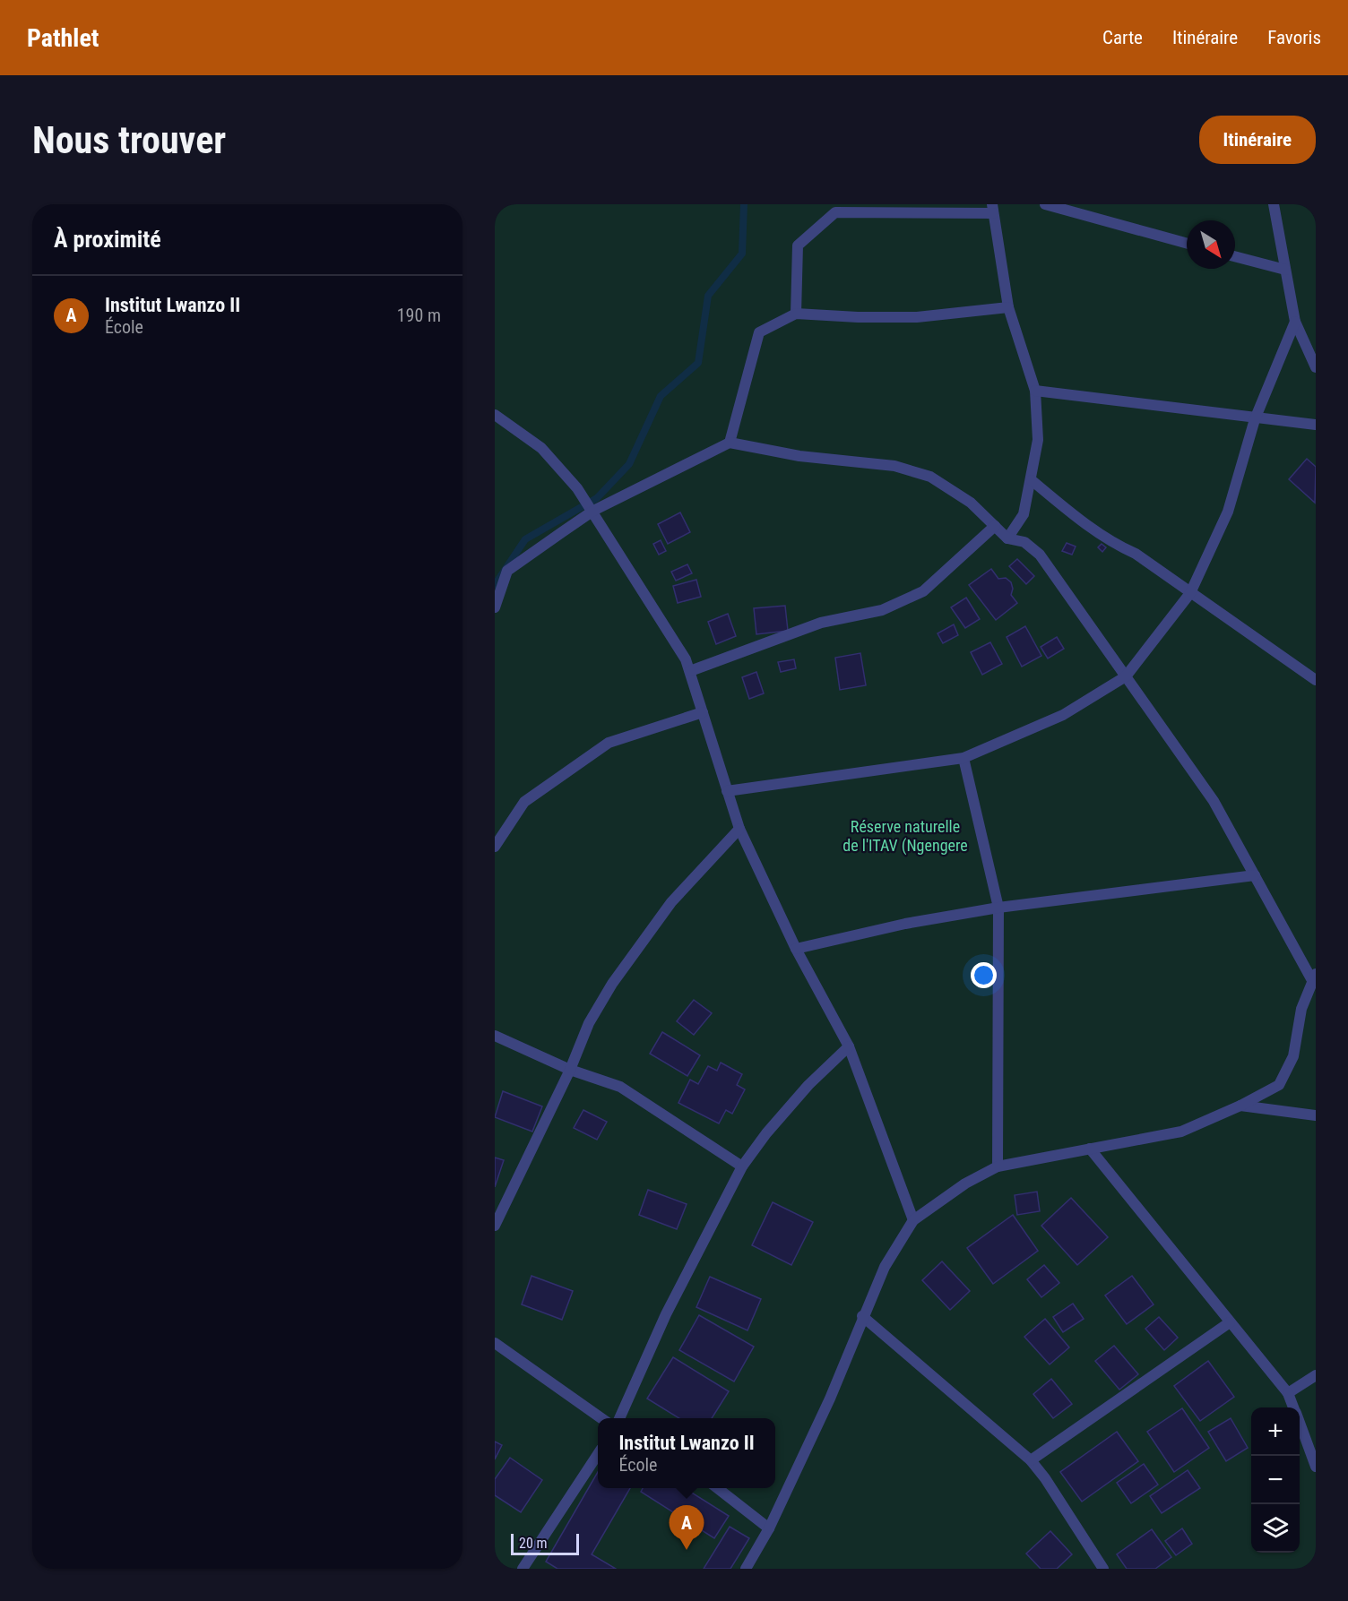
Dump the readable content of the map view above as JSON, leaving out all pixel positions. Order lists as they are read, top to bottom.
{
  "parks": ["Réserve naturelle de l'ITAV (Ngengere"],
  "scale_bar": "20 m",
  "north": "bottom right",
  "page": {
    "header": "Pathlet",
    "nav": ["Carte", "Itinéraire", "Favoris"],
    "buttons": "Itinéraire",
    "title": "Nous trouver",
    "heading": "À proximité",
    "list": [
      {
        "mark": "A",
        "name": "Institut Lwanzo II",
        "note": "École",
        "value": "190 m"
      }
    ],
    "map_buttons": ["+", "−"],
    "popup": ["Institut Lwanzo II", "École"],
    "pins": "A",
    "scale": "20 m"
  }
}
